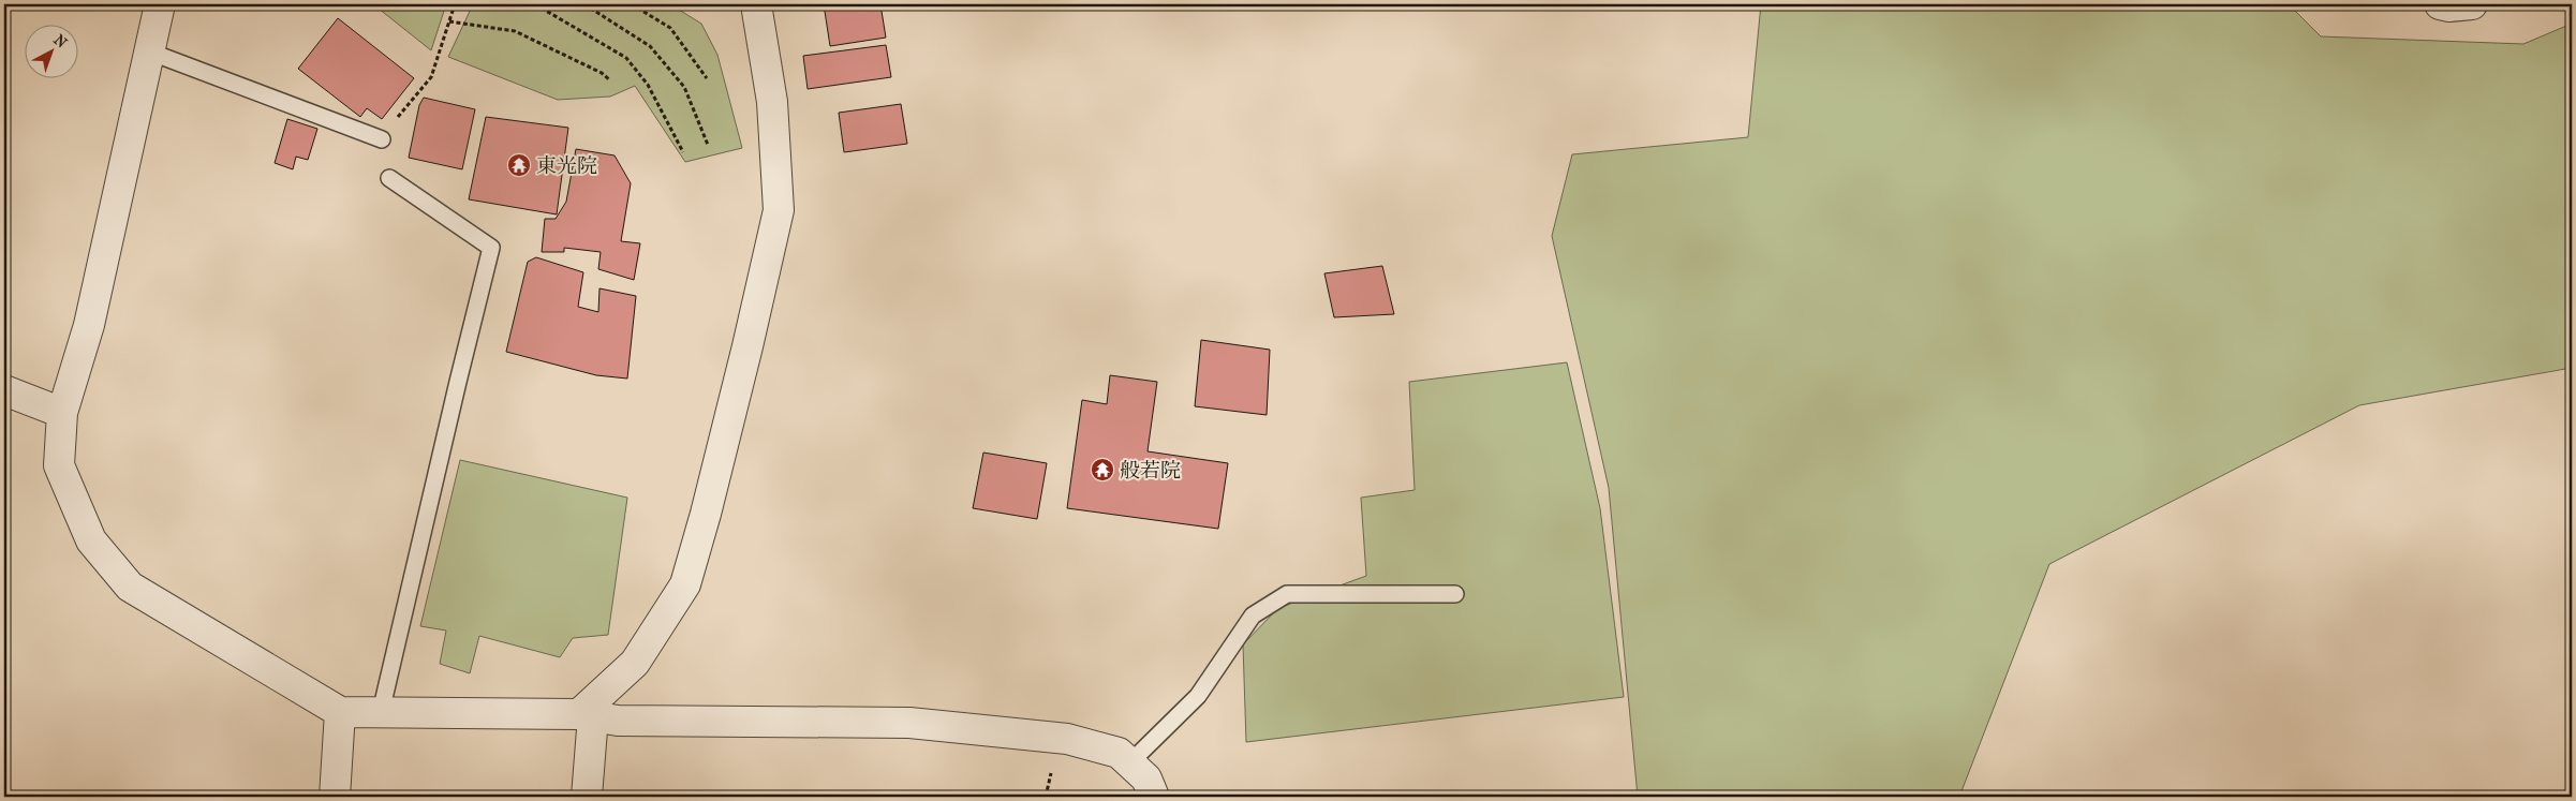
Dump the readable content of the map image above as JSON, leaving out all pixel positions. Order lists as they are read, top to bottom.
{
  "places": {
    "temple": ["東光院", "般若院"]
  },
  "north": "top right"
}
